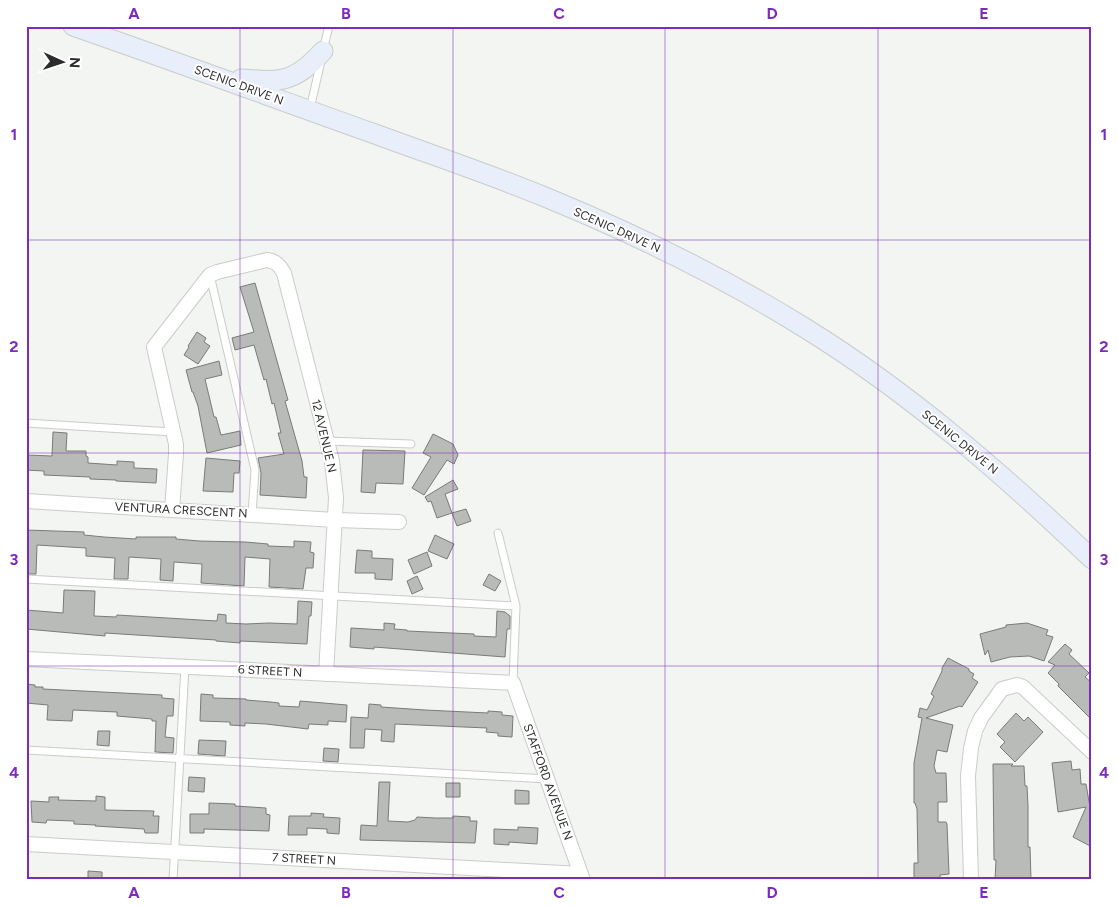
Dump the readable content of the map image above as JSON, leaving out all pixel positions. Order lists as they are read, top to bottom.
{
  "streets": {
    "main road": ["SCENIC DRIVE N"],
    "street": [
      "12 AVENUE N",
      "VENTURA CRESCENT N",
      "6 STREET N",
      "STAFFORD AVENUE N",
      "7 STREET N"
    ]
  },
  "crossings": [
    ["12 AVENUE N", "VENTURA CRESCENT N"],
    ["12 AVENUE N", "6 STREET N"],
    ["6 STREET N", "STAFFORD AVENUE N"],
    ["STAFFORD AVENUE N", "7 STREET N"]
  ],
  "north": "right",
  "grid": {
    "columns": [
      "A",
      "B",
      "C",
      "D",
      "E"
    ],
    "rows": [
      "1",
      "2",
      "3",
      "4"
    ]
  }
}
